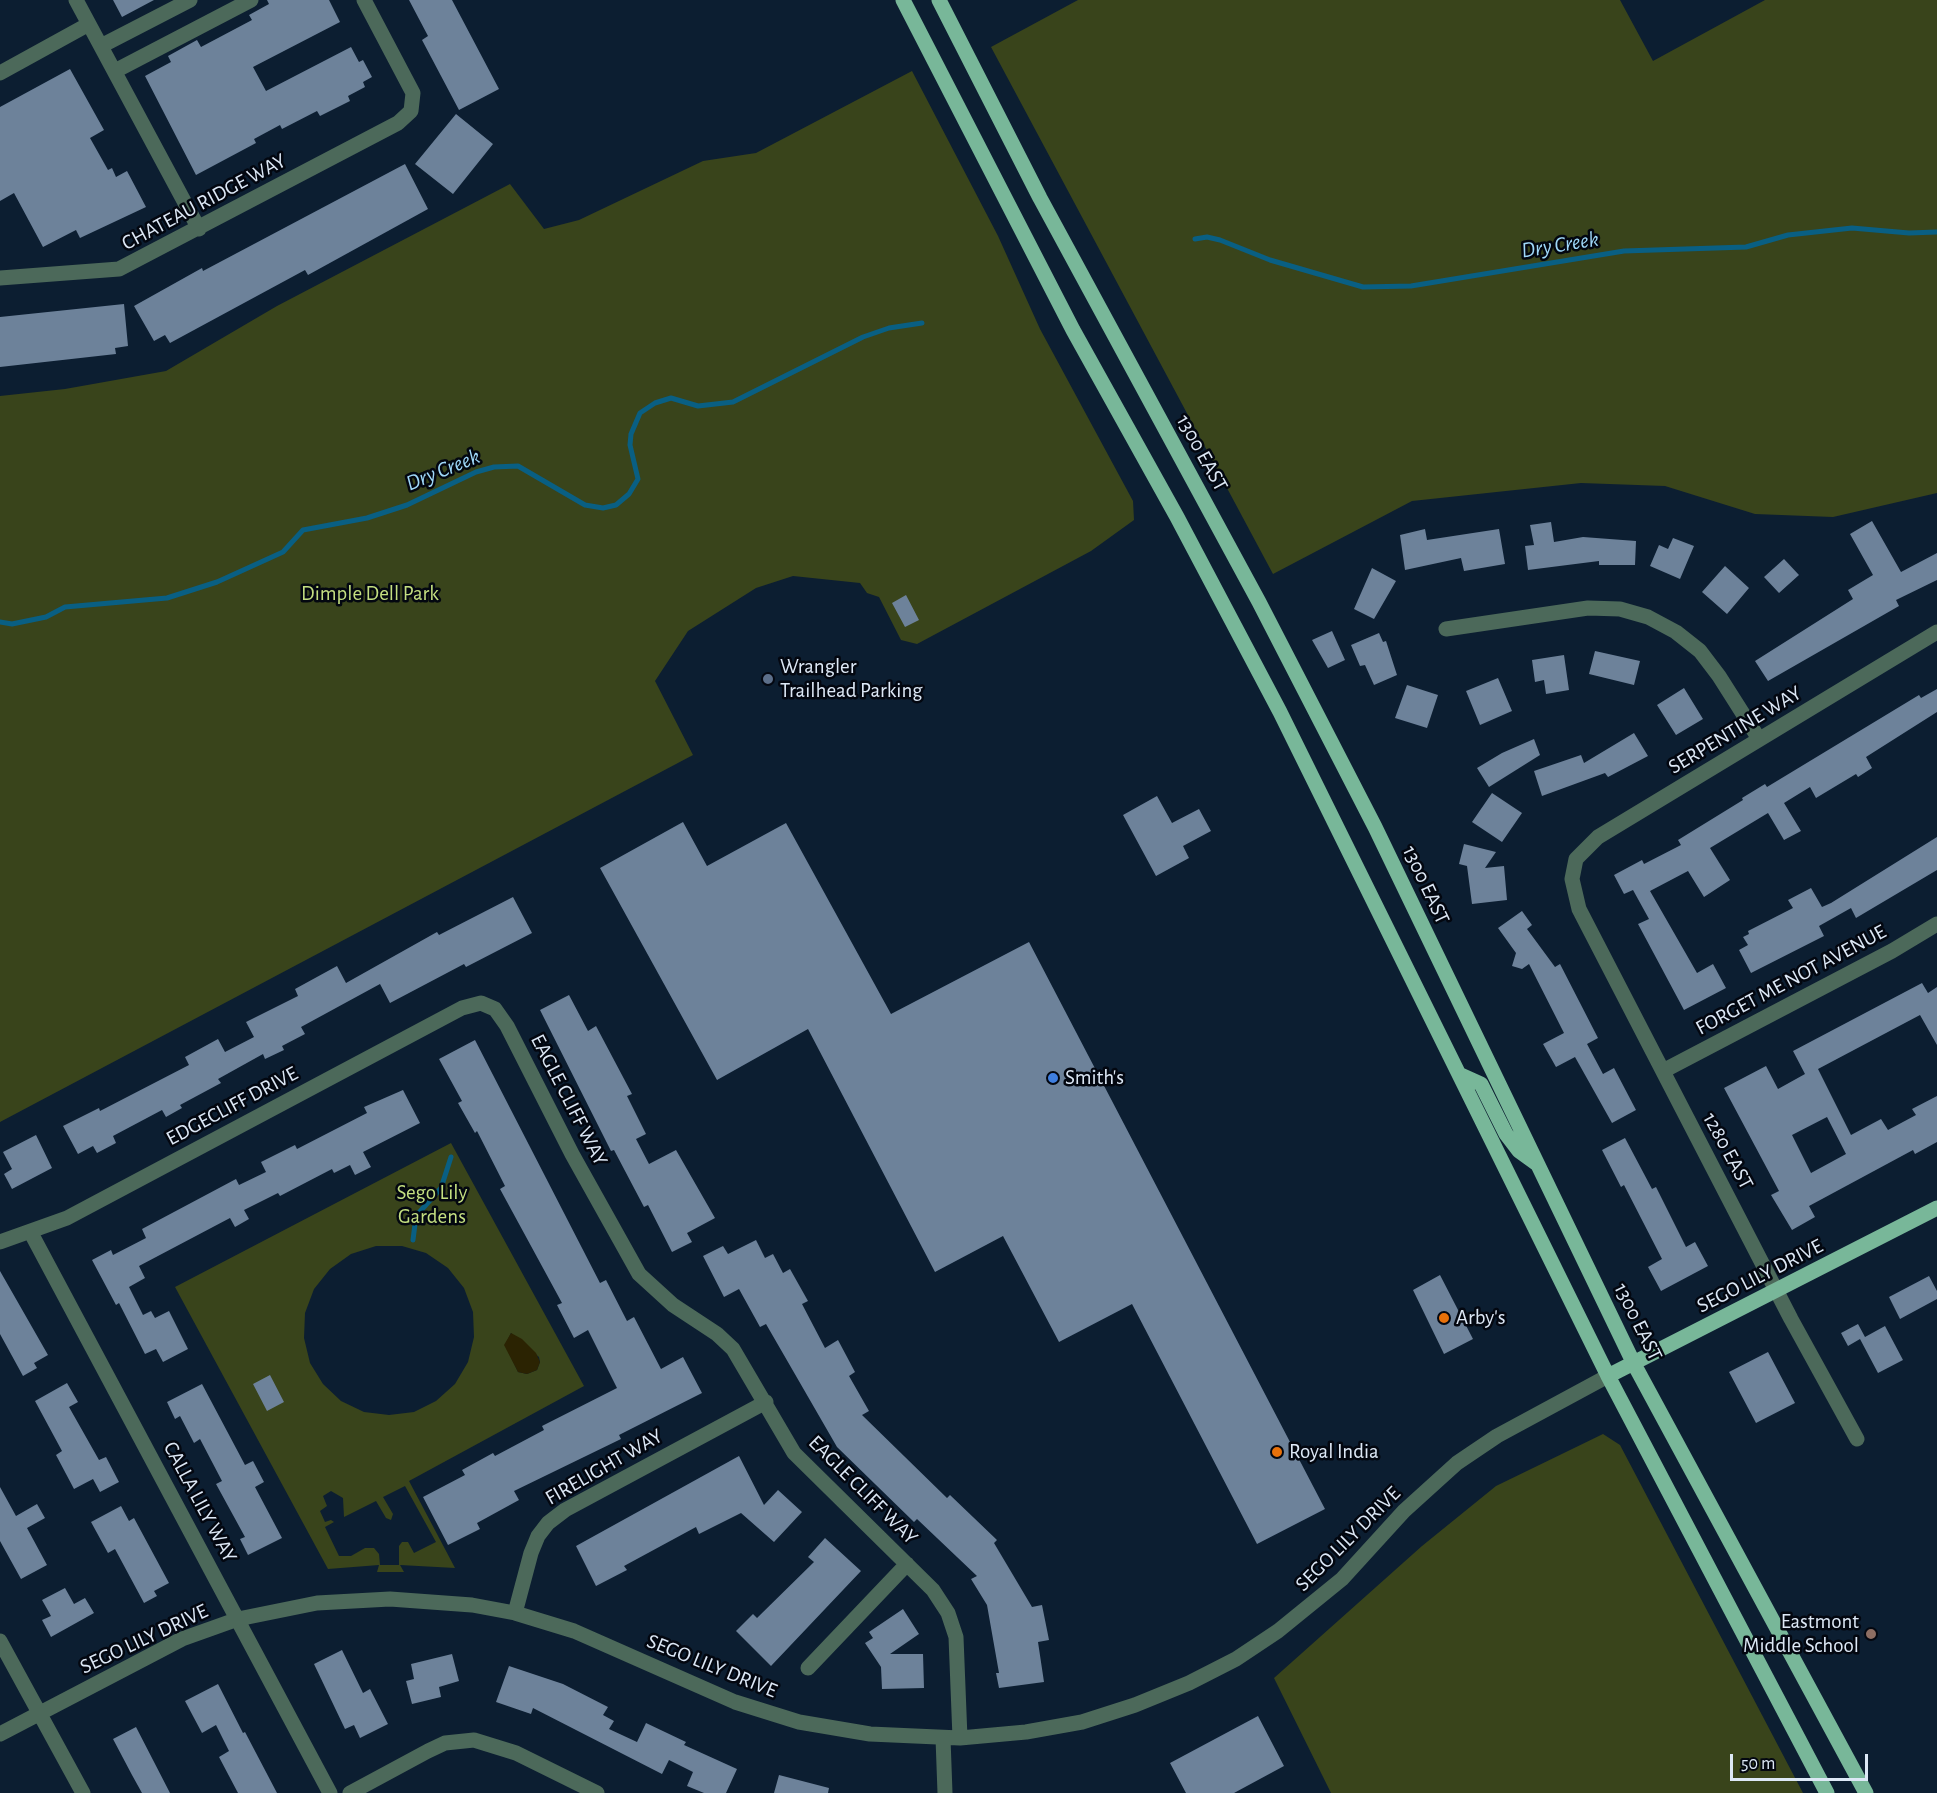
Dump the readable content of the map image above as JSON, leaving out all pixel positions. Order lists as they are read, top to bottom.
{
  "streets": {
    "main road": ["1300 EAST", "SEGO LILY DRIVE"],
    "street": [
      "CHATEAU RIDGE WAY",
      "SERPENTINE WAY",
      "FORGET ME NOT AVENUE",
      "EAGLE CLIFF WAY",
      "EDGECLIFF DRIVE",
      "1280 EAST",
      "FIRELIGHT WAY",
      "CALLA LILY WAY"
    ]
  },
  "crossings": [
    ["1300 EAST", "SEGO LILY DRIVE"],
    ["SERPENTINE WAY", "1280 EAST"],
    ["FORGET ME NOT AVENUE", "1280 EAST"],
    ["EAGLE CLIFF WAY", "EDGECLIFF DRIVE"],
    ["EAGLE CLIFF WAY", "SEGO LILY DRIVE"],
    ["EAGLE CLIFF WAY", "FIRELIGHT WAY"],
    ["EDGECLIFF DRIVE", "CALLA LILY WAY"],
    ["1280 EAST", "SEGO LILY DRIVE"],
    ["SEGO LILY DRIVE", "FIRELIGHT WAY"],
    ["SEGO LILY DRIVE", "CALLA LILY WAY"]
  ],
  "water": ["Dry Creek"],
  "parks": ["Dimple Dell Park", "Sego Lily Gardens"],
  "places": [
    "Wrangler Trailhead Parking",
    "Smith's",
    "Arby's",
    "Royal India",
    "Eastmont Middle School"
  ],
  "scale_bar": "50 m"
}
